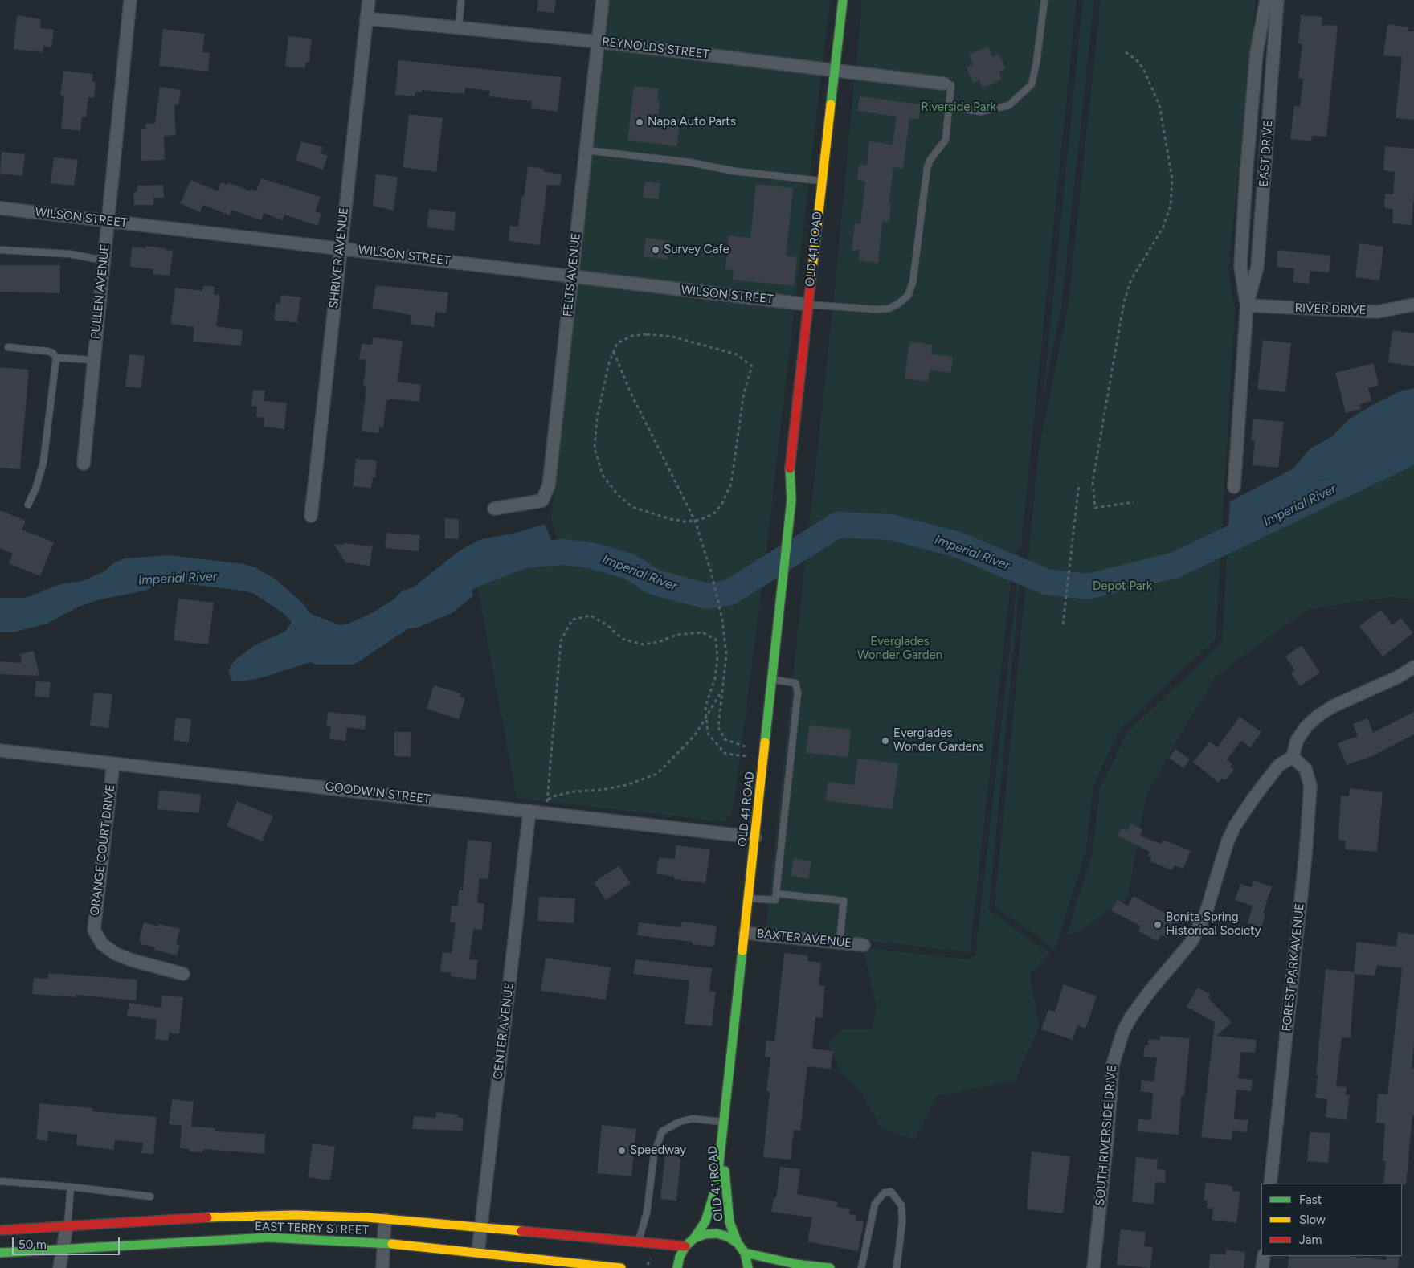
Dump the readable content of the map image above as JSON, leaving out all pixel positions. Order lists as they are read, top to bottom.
{
  "streets": {
    "street": [
      "REYNOLDS STREET",
      "EAST DRIVE",
      "WILSON STREET",
      "OLD 41 ROAD",
      "SHRIVER AVENUE",
      "FELTS AVENUE",
      "PULLEN AVENUE",
      "RIVER DRIVE",
      "GOODWIN STREET",
      "ORANGE COURT DRIVE",
      "BAXTER AVENUE",
      "FOREST PARK AVENUE",
      "CENTER AVENUE",
      "SOUTH RIVERSIDE DRIVE",
      "EAST TERRY STREET"
    ]
  },
  "crossings": [
    ["REYNOLDS STREET", "OLD 41 ROAD"],
    ["REYNOLDS STREET", "SHRIVER AVENUE"],
    ["REYNOLDS STREET", "FELTS AVENUE"],
    ["EAST DRIVE", "RIVER DRIVE"],
    ["WILSON STREET", "OLD 41 ROAD"],
    ["WILSON STREET", "SHRIVER AVENUE"],
    ["WILSON STREET", "FELTS AVENUE"],
    ["WILSON STREET", "PULLEN AVENUE"],
    ["OLD 41 ROAD", "GOODWIN STREET"],
    ["OLD 41 ROAD", "BAXTER AVENUE"],
    ["GOODWIN STREET", "ORANGE COURT DRIVE"],
    ["GOODWIN STREET", "CENTER AVENUE"],
    ["FOREST PARK AVENUE", "SOUTH RIVERSIDE DRIVE"],
    ["CENTER AVENUE", "EAST TERRY STREET"]
  ],
  "water": ["Imperial River"],
  "parks": ["Riverside Park", "Depot Park", "Everglades Wonder Garden"],
  "places": [
    "Napa Auto Parts",
    "Survey Cafe",
    "Everglades Wonder Gardens",
    "Bonita Spring Historical Society",
    "Speedway"
  ],
  "legend": ["Fast", "Slow", "Jam"],
  "scale_bar": "50 m"
}
